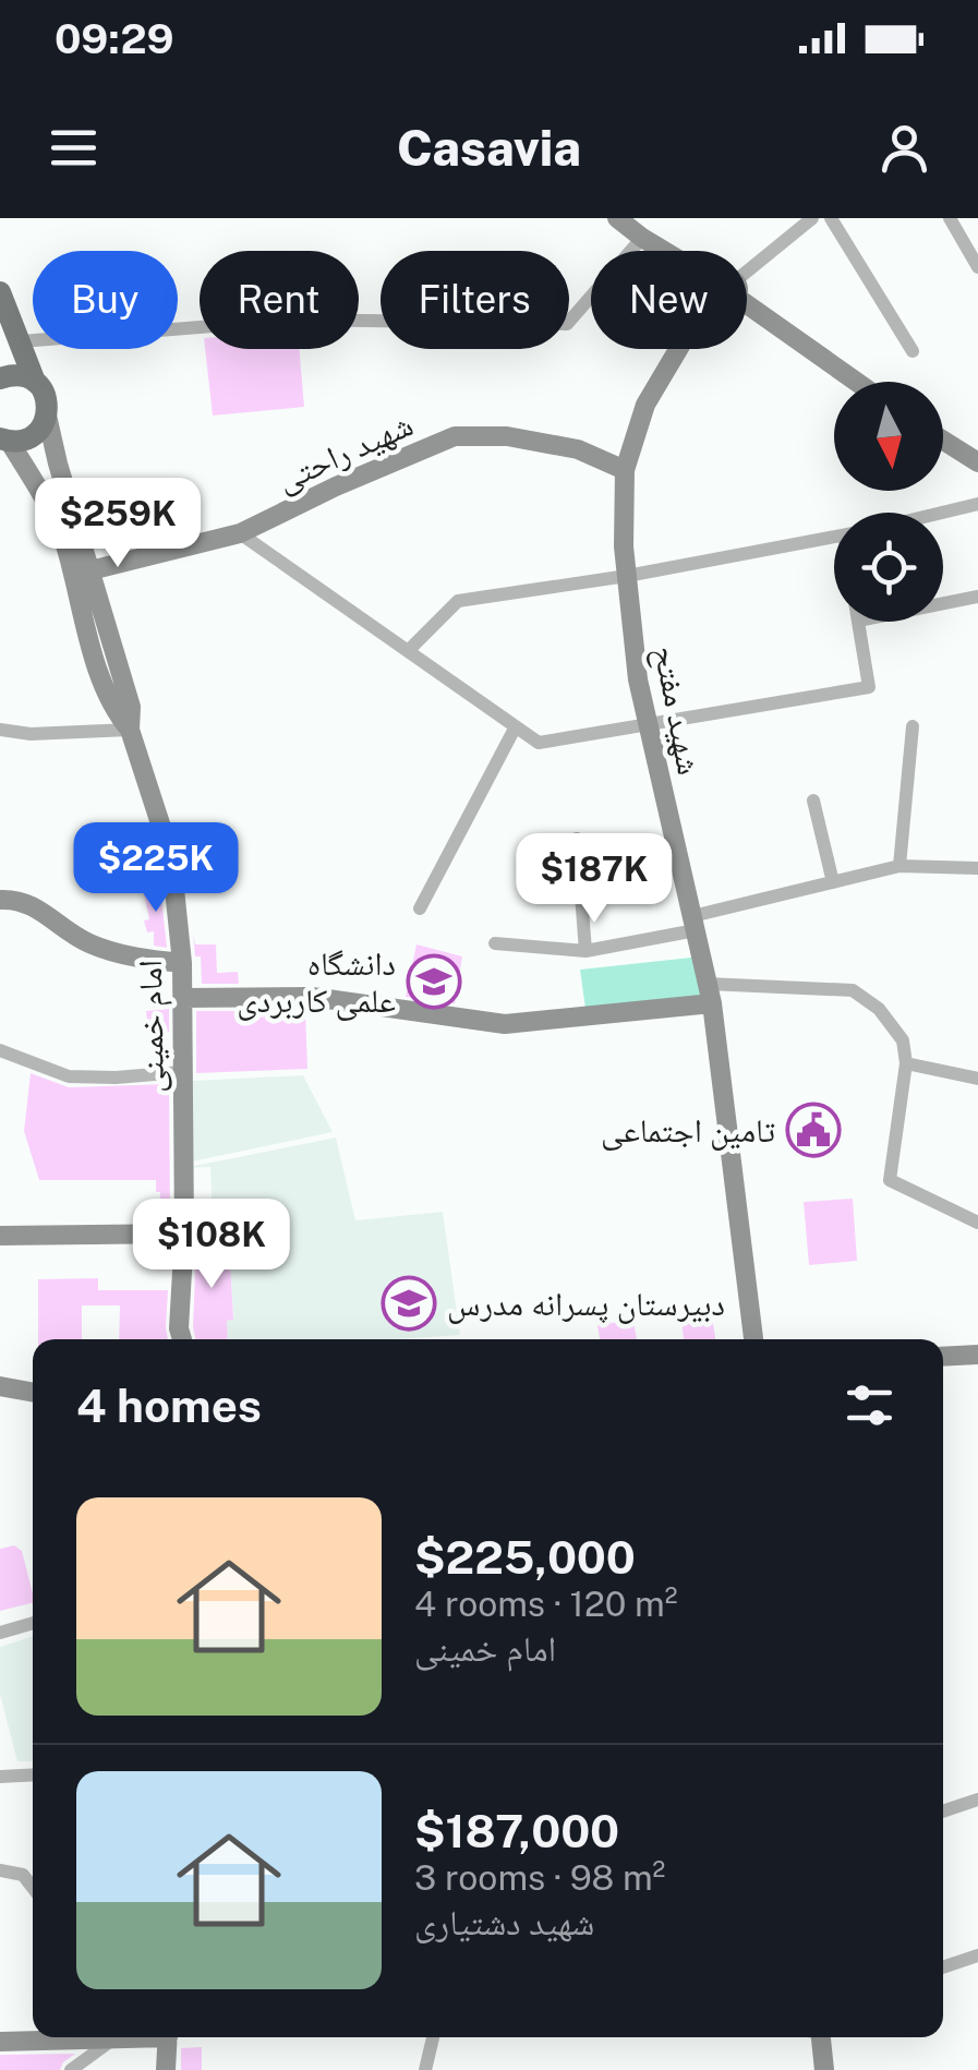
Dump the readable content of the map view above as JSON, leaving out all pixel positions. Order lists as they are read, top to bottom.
{
  "streets": {
    "street": ["شهید راحتی", "شهید مفتح", "امام خمینی"]
  },
  "crossings": [
    ["شهید راحتی", "شهید مفتح"],
    ["شهید راحتی", "امام خمینی"]
  ],
  "places": {
    "school or university": ["دانشگاه علمی کاربردی", "دبیرستان پسرانه مدرس"],
    "public building": ["تامین اجتماعی"]
  },
  "north": "bottom",
  "page": {
    "status": "09:29",
    "header": "Casavia",
    "chip": [
      "Buy",
      "Rent",
      "Filters",
      "New"
    ],
    "price": [
      "$259K",
      "$225K",
      "$187K",
      "$108K"
    ],
    "heading": "4 homes",
    "list": [
      {
        "name": "$225,000",
        "note": "4 rooms · 120 m² · امام خمینی"
      },
      {
        "name": "$187,000",
        "note": "3 rooms · 98 m² · شهید دشتیاری"
      }
    ]
  }
}
